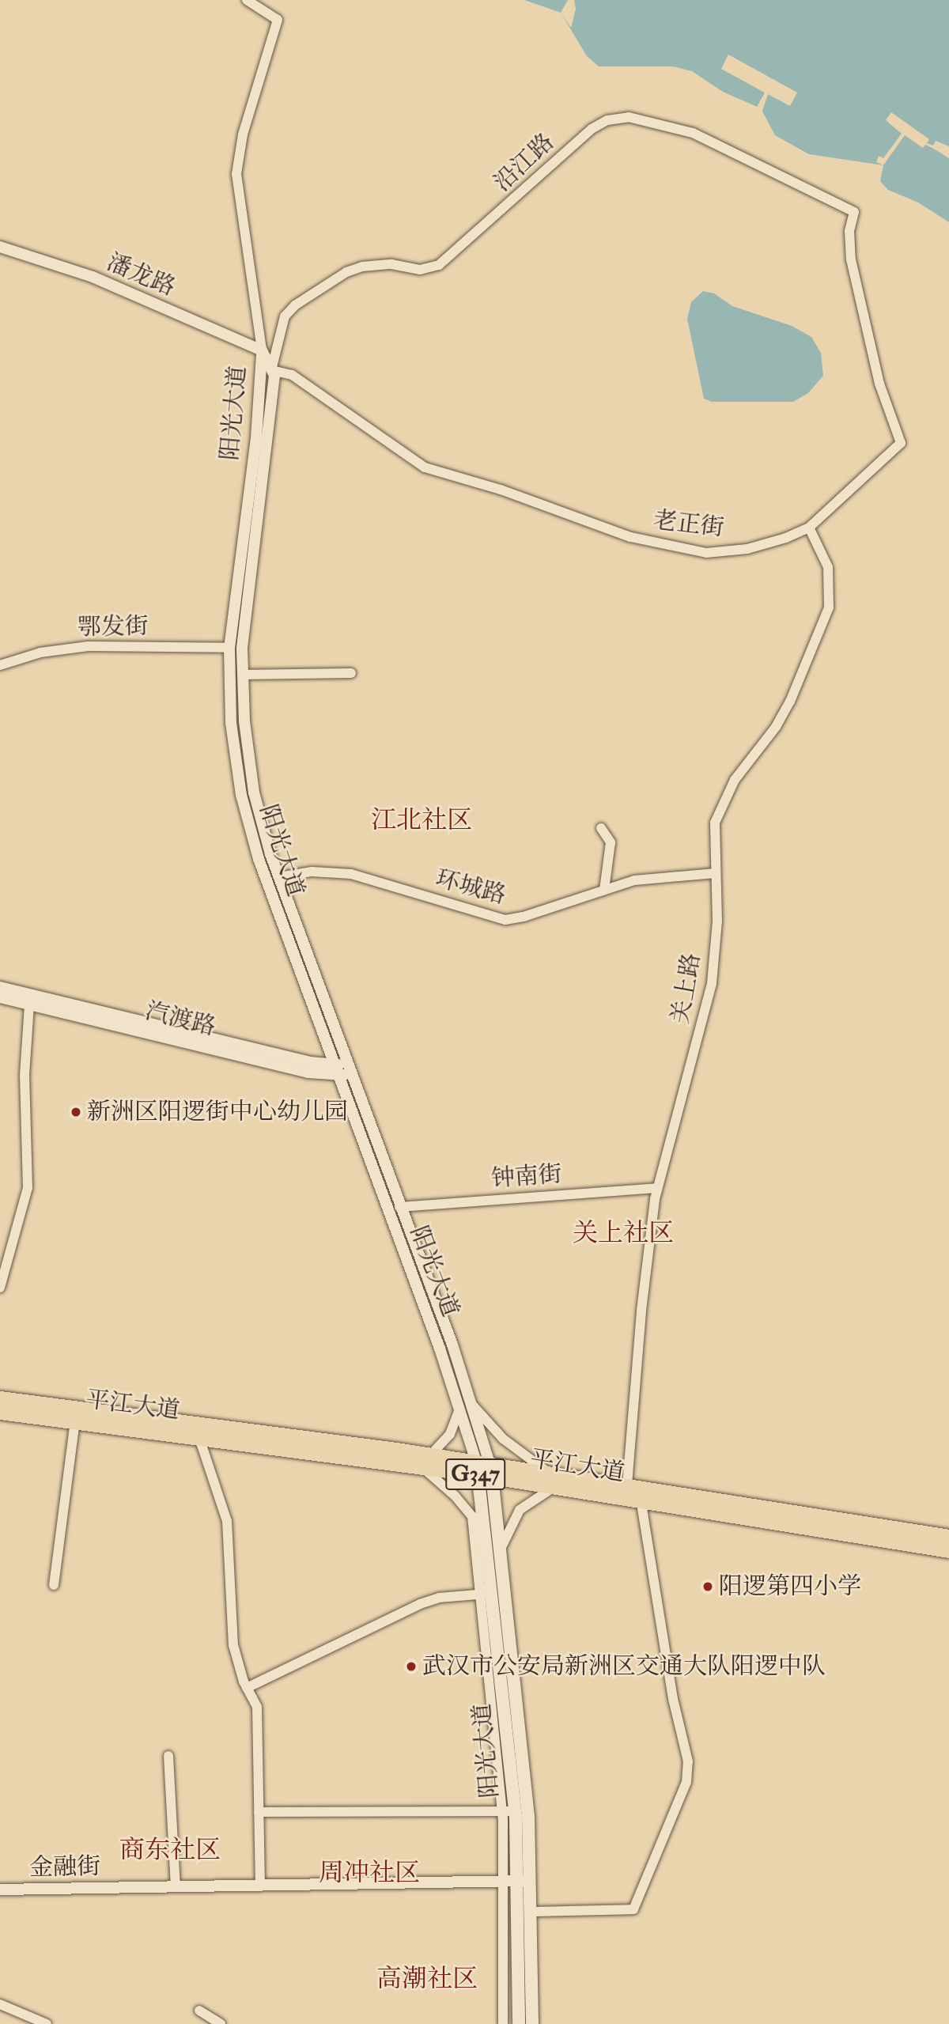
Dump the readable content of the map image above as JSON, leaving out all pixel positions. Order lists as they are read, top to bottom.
{
  "streets": {
    "highway": ["平江大道", "G347"],
    "main road": ["阳光大道"],
    "street": [
      "沿江路",
      "潘龙路",
      "老正街",
      "鄂发街",
      "环城路",
      "关上路",
      "汽渡路",
      "钟南街",
      "金融街"
    ]
  },
  "crossings": [
    ["沿江路", "阳光大道"],
    ["沿江路", "老正街"],
    ["潘龙路", "阳光大道"],
    ["阳光大道", "老正街"],
    ["阳光大道", "鄂发街"],
    ["阳光大道", "环城路"],
    ["阳光大道", "汽渡路"],
    ["阳光大道", "钟南街"],
    ["阳光大道", "平江大道"],
    ["阳光大道", "金融街"],
    ["老正街", "关上路"],
    ["环城路", "关上路"],
    ["关上路", "钟南街"],
    ["关上路", "平江大道"]
  ],
  "districts": [
    "江北社区",
    "关上社区",
    "商东社区",
    "周冲社区",
    "高潮社区"
  ],
  "places": ["新洲区阳逻街中心幼儿园", "阳逻第四小学", "武汉市公安局新洲区交通大队阳逻中队"]
}
